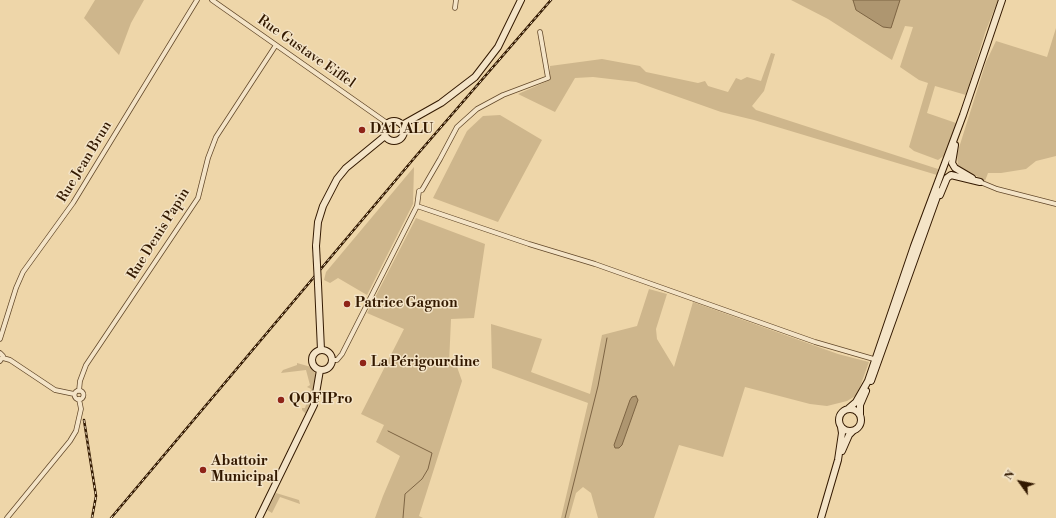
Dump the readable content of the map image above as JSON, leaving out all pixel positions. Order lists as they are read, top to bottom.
{
  "streets": {
    "street": ["Rue Gustave Eiffel", "Rue Jean Brun", "Rue Denis Papin"]
  },
  "crossings": [
    ["Rue Gustave Eiffel", "Rue Denis Papin"]
  ],
  "places": [
    "DAL'ALU",
    "Patrice Gagnon",
    "La Périgourdine",
    "QOFIPro",
    "Abattoir Municipal"
  ],
  "north": "top left"
}
